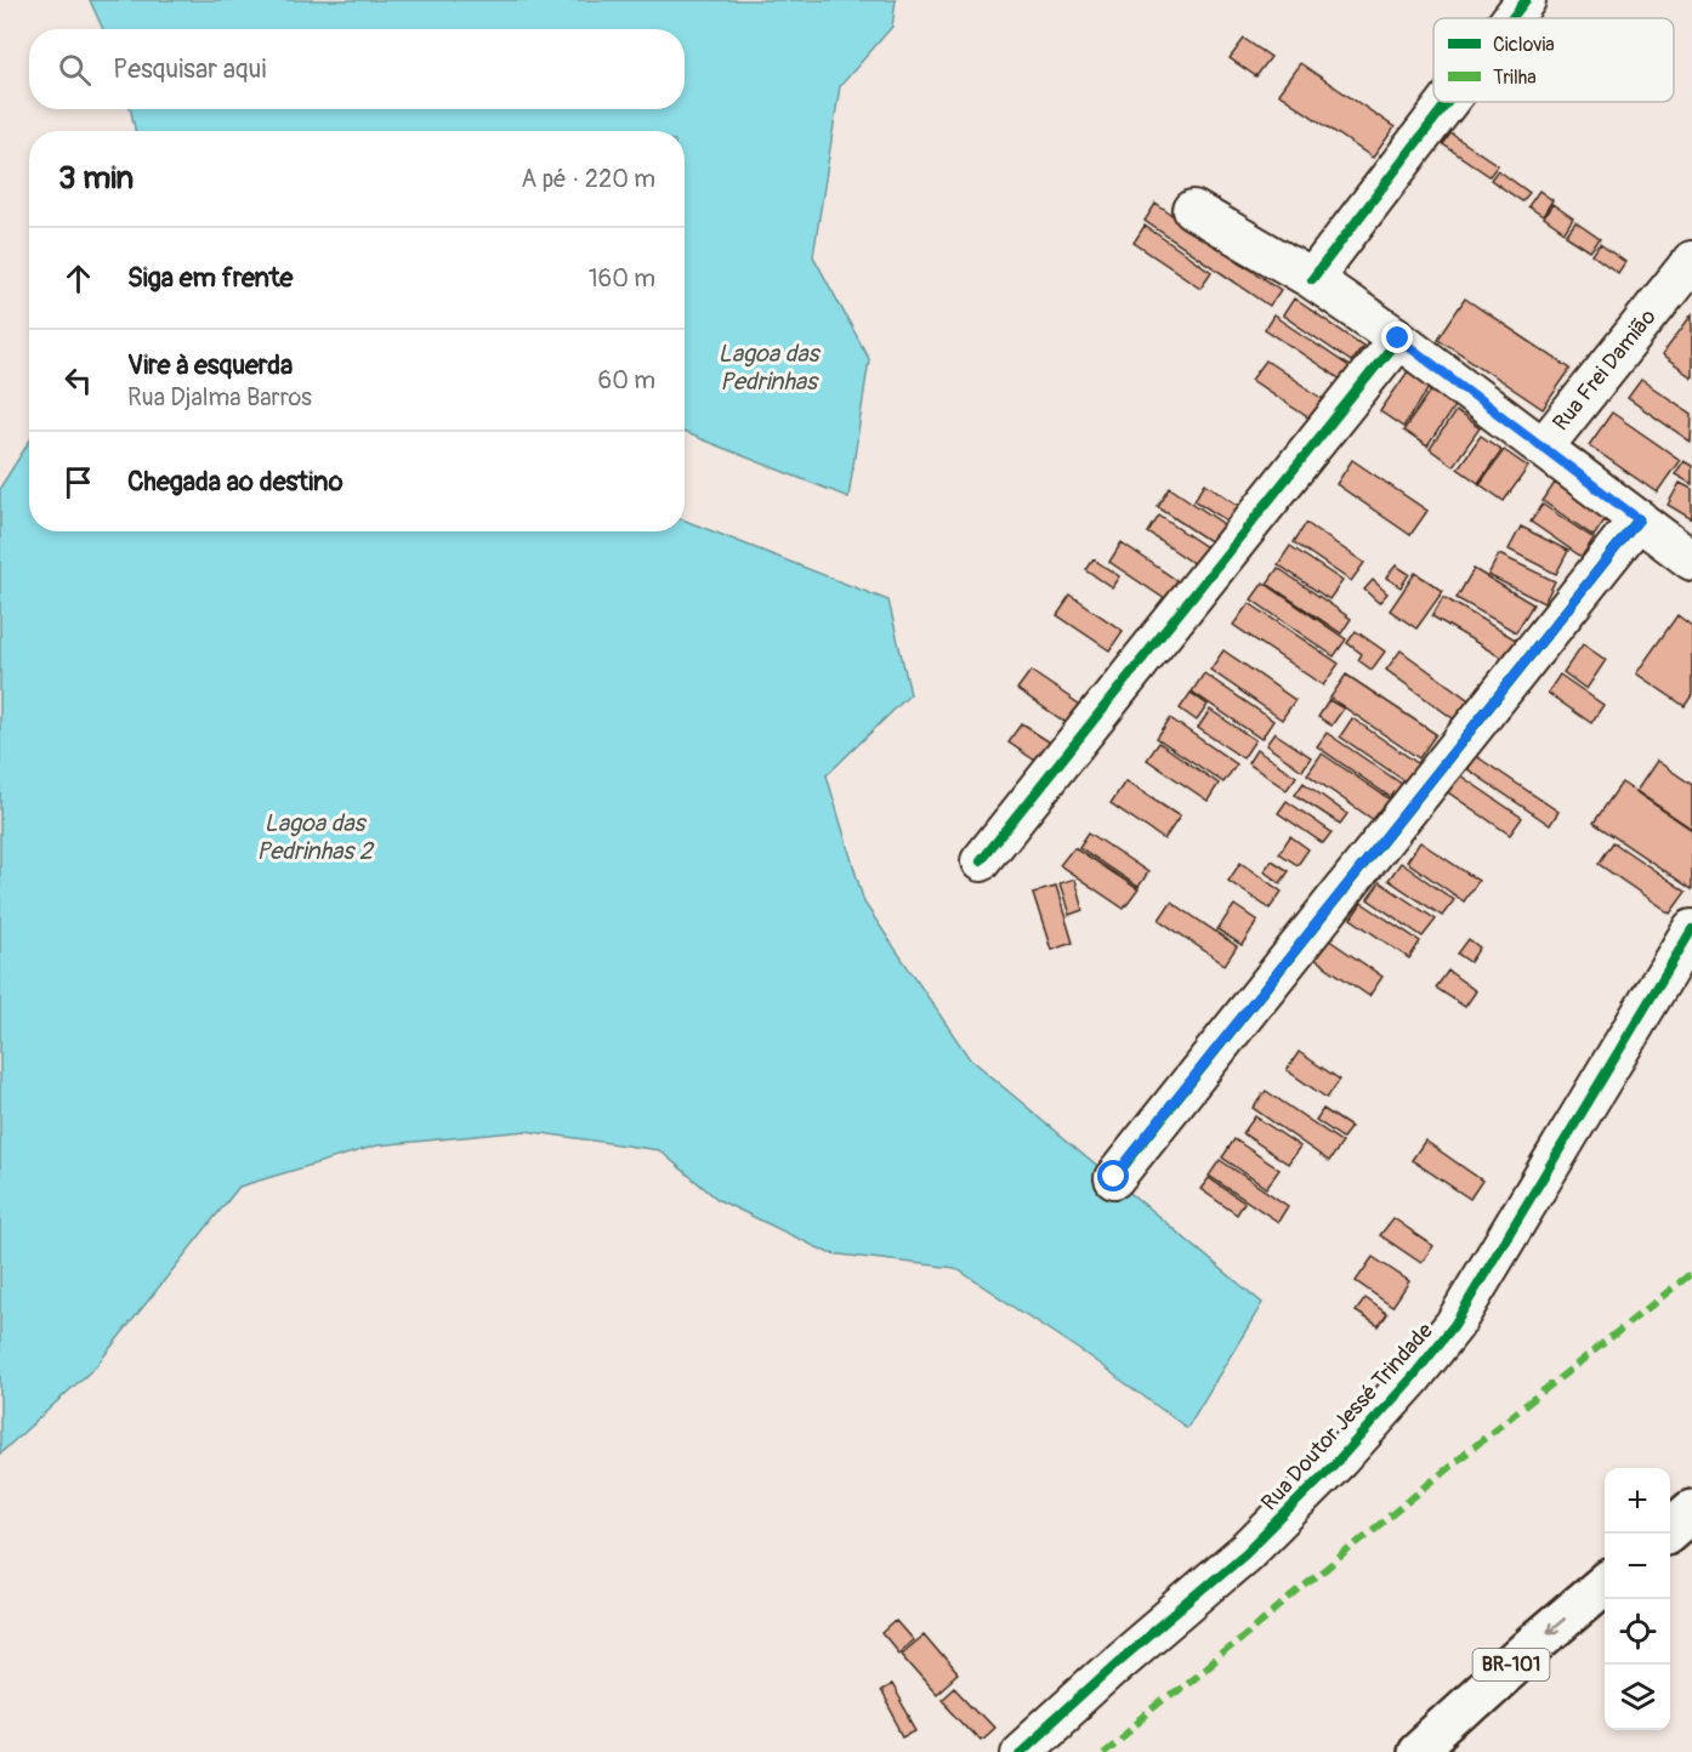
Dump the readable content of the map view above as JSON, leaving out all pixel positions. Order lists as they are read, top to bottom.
{
  "streets": {
    "highway": ["BR-101"],
    "street": ["Rua Frei Damião", "Rua Doutor Jessé Trindade"]
  },
  "water": ["Lagoa das Pedrinhas", "Lagoa das Pedrinhas 2"],
  "legend": ["Ciclovia", "Trilha"],
  "page": {
    "search": "Pesquisar aqui",
    "heading": ["3 min", "A pé · 220 m"],
    "list": [
      ["Siga em frente", "160 m"],
      ["Vire à esquerda", "Rua Djalma Barros", "60 m"],
      "Chegada ao destino"
    ],
    "map_buttons": ["+", "−"]
  }
}
